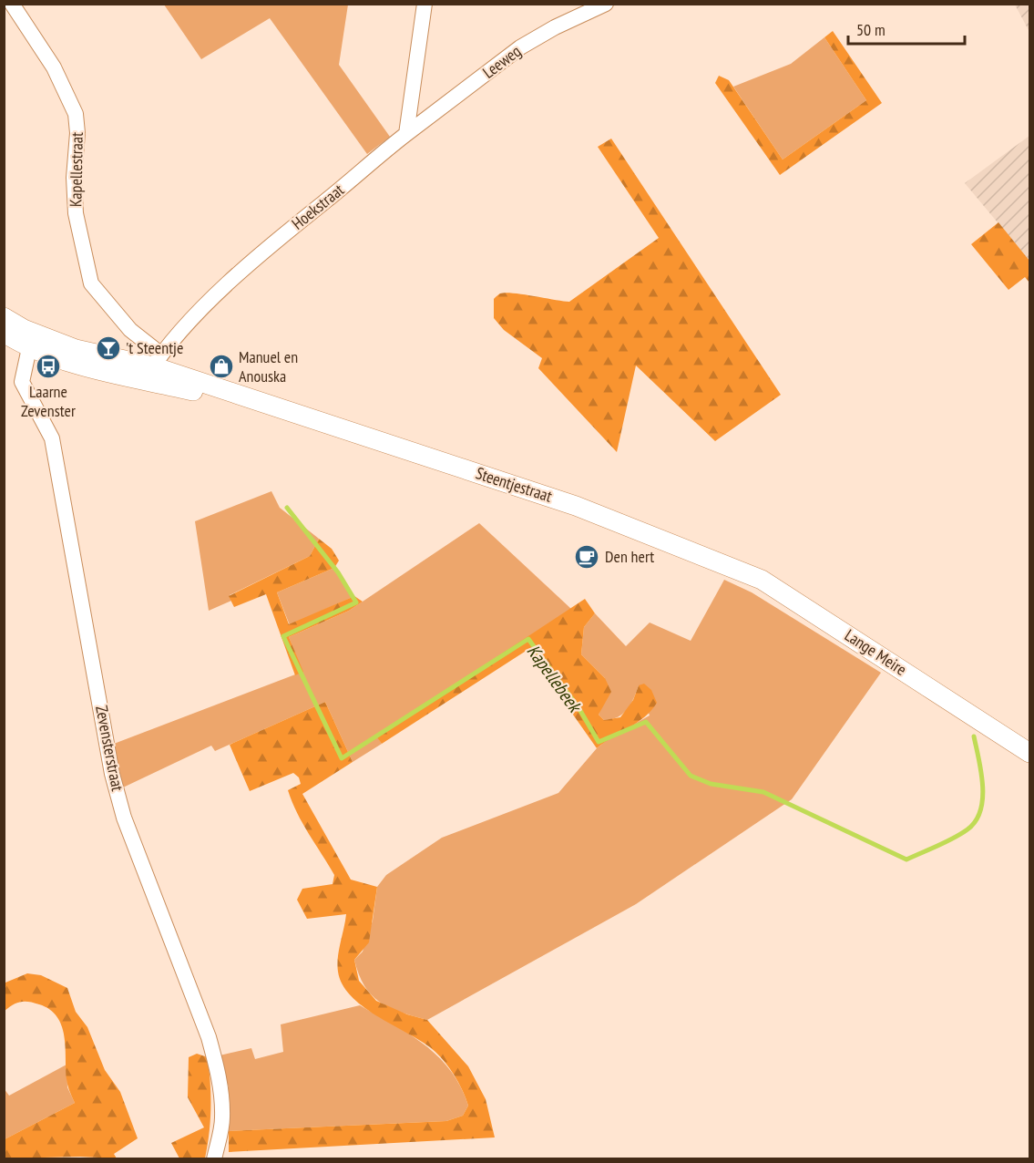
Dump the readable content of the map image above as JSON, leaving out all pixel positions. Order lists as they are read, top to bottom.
{
  "streets": {
    "street": [
      "Leeweg",
      "Kapellestraat",
      "Hoekstraat",
      "Steentjestraat",
      "Lange Meire",
      "Zevensterstraat"
    ]
  },
  "crossings": [
    ["Leeweg", "Hoekstraat"],
    ["Kapellestraat", "Hoekstraat"],
    ["Kapellestraat", "Steentjestraat"],
    ["Hoekstraat", "Steentjestraat"],
    ["Steentjestraat", "Lange Meire"],
    ["Steentjestraat", "Zevensterstraat"]
  ],
  "water": ["Kapellebeek"],
  "places": {
    "bar": ["'t Steentje"],
    "bus stop": ["Laarne Zevenster"],
    "shop": ["Manuel en Anouska"],
    "cafe": ["Den hert"]
  },
  "scale_bar": "50 m"
}
